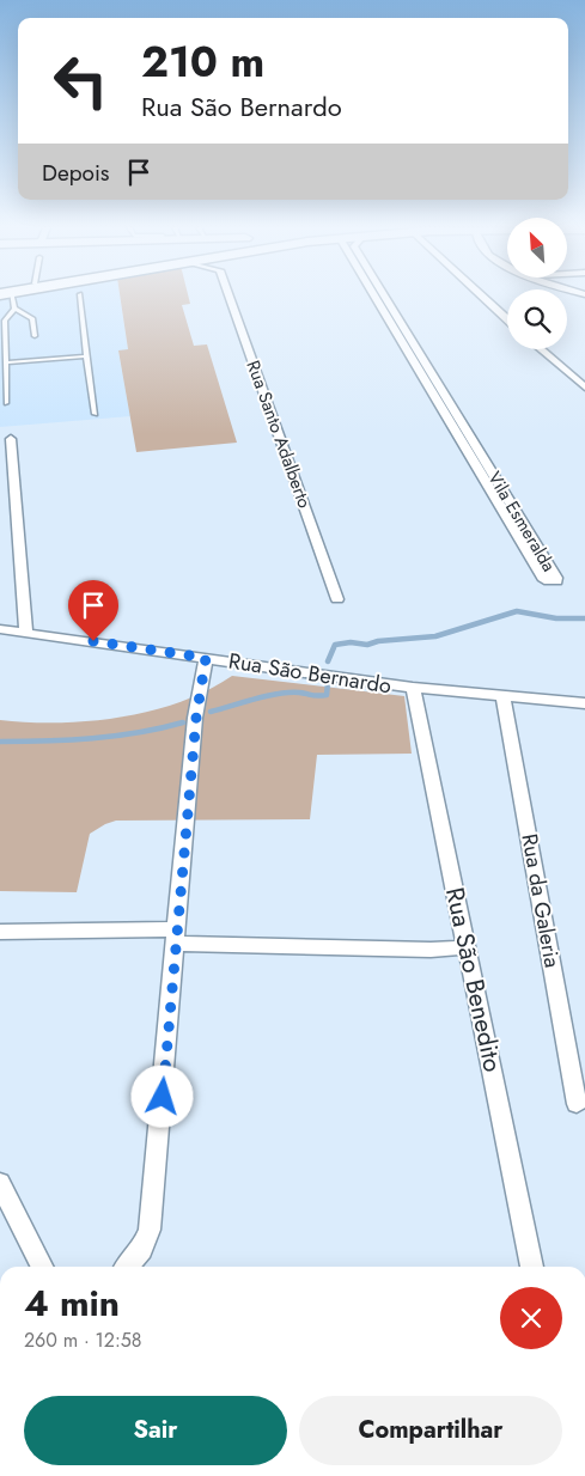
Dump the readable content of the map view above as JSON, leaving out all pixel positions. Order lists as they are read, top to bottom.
{
  "streets": {
    "street": [
      "Rua Santo Adalberto",
      "Vila Esmeralda",
      "Rua São Bernardo",
      "Rua da Galeria",
      "Rua São Benedito"
    ]
  },
  "crossings": [
    ["Rua São Bernardo", "Rua da Galeria"],
    ["Rua São Bernardo", "Rua São Benedito"]
  ],
  "north": "top left",
  "page": {
    "turn": ["210 m", "Rua São Bernardo"],
    "then": "Depois",
    "heading": ["4 min", "260 m · 12:58"],
    "buttons": ["Sair", "Compartilhar"]
  }
}
